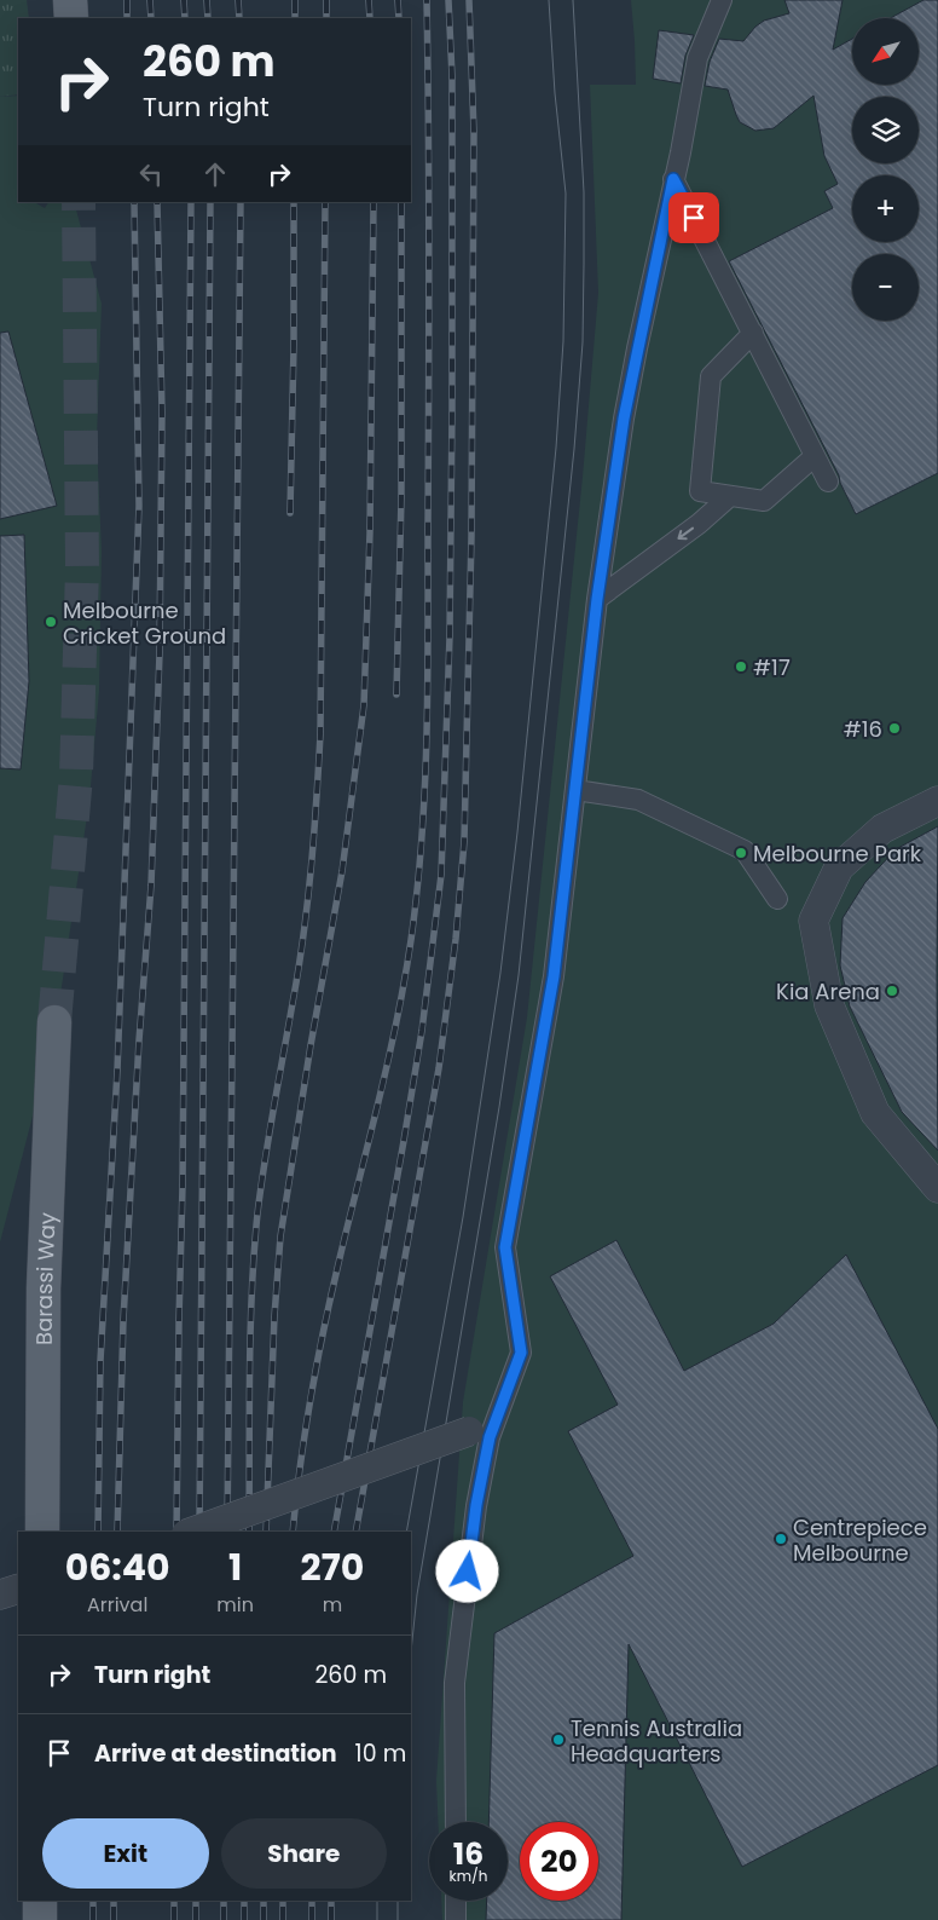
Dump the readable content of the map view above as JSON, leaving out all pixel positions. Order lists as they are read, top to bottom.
{
  "streets": {
    "main road": ["Barassi Way"]
  },
  "places": [
    "Melbourne Cricket Ground",
    "#17",
    "#16",
    "Melbourne Park",
    "Kia Arena",
    "Centrepiece Melbourne",
    "Tennis Australia Headquarters"
  ],
  "north": "bottom left",
  "page": {
    "map_buttons": ["+", "−"],
    "turn": ["260 m", "Turn right"],
    "eta": [
      "06:40",
      "Arrival",
      "1",
      "min",
      "270",
      "m"
    ],
    "list": [
      {
        "name": "Turn right",
        "value": "260 m"
      },
      {
        "name": "Arrive at destination",
        "value": "10 m"
      }
    ],
    "buttons": ["Exit", "Share"],
    "speed": "16 km/h",
    "limit": "20"
  }
}
